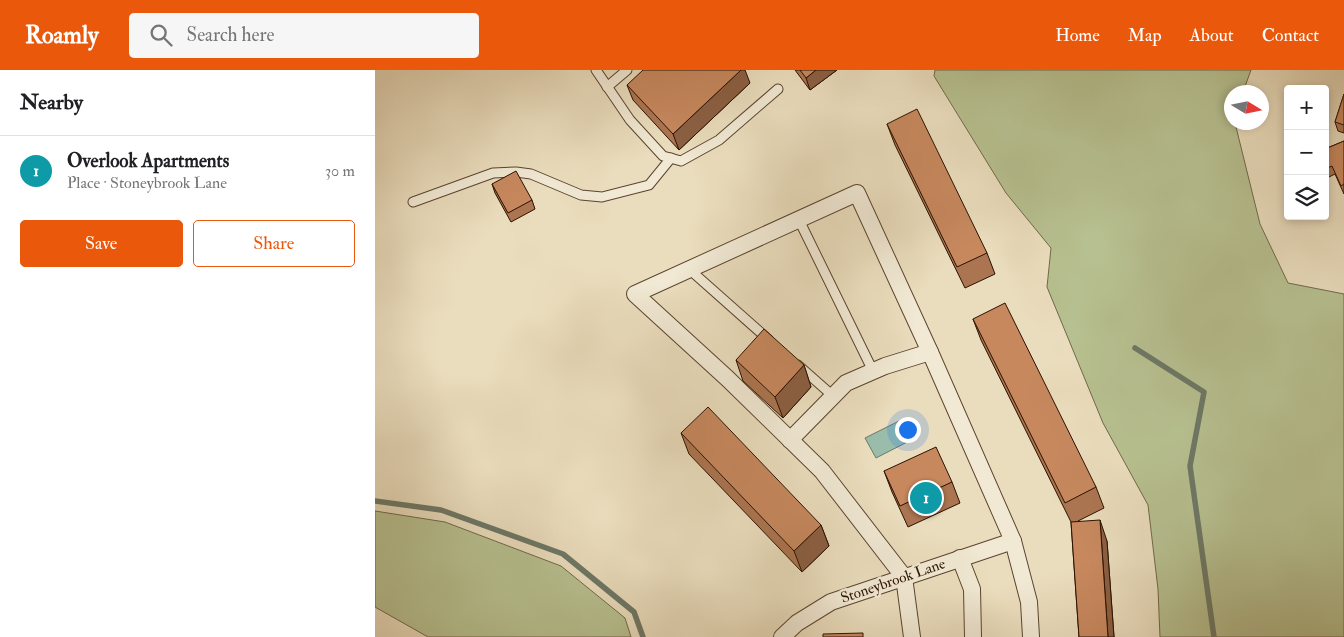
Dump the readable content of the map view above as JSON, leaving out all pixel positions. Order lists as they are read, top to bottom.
{
  "streets": {
    "street": ["Stoneybrook Lane"]
  },
  "north": "right",
  "page": {
    "header": "Roamly",
    "search": "Search here",
    "nav": [
      "Home",
      "Map",
      "About",
      "Contact"
    ],
    "heading": "Nearby",
    "map_buttons": ["+", "−"],
    "list": [
      {
        "mark": "1",
        "name": "Overlook Apartments",
        "note": "Place · Stoneybrook Lane",
        "value": "30 m"
      }
    ],
    "buttons": ["Save", "Share"],
    "pins": "1"
  }
}
